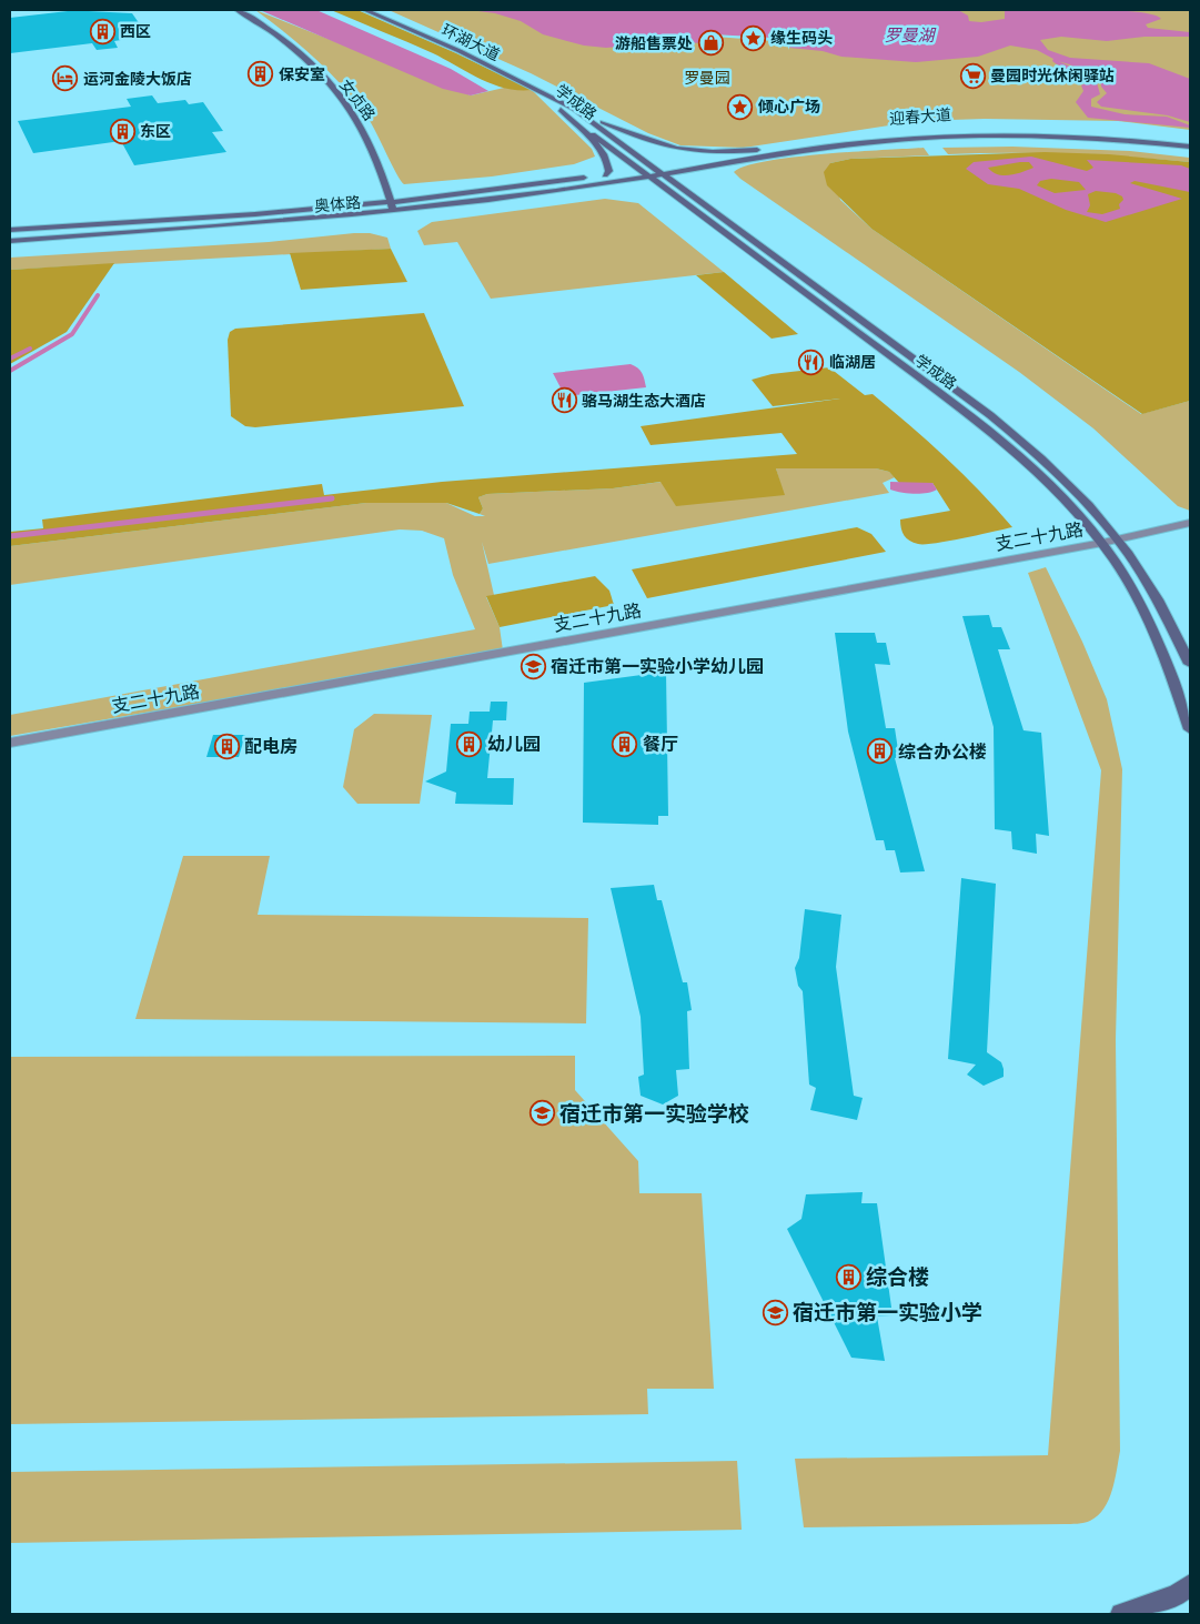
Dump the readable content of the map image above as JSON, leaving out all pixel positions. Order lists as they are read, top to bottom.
{
  "streets": {
    "main road": [
      "环湖大道",
      "女贞路",
      "学成路",
      "迎春大道",
      "奥体路"
    ],
    "street": ["支二十九路"]
  },
  "crossings": [
    ["环湖大道", "学成路"],
    ["女贞路", "奥体路"],
    ["学成路", "迎春大道"],
    ["学成路", "奥体路"],
    ["学成路", "支二十九路"],
    ["迎春大道", "奥体路"]
  ],
  "water": ["罗曼湖"],
  "parks": ["罗曼园"],
  "places": {
    "building": [
      "西区",
      "保安室",
      "东区",
      "幼儿园",
      "餐厅",
      "配电房",
      "综合办公楼",
      "综合楼"
    ],
    "place": ["缘生码头", "倾心广场"],
    "shop": ["游船售票处"],
    "supermarket": ["曼园时光休闲驿站"],
    "hotel": ["运河金陵大饭店"],
    "restaurant": ["临湖居", "骆马湖生态大酒店"],
    "school or university": ["宿迁市第一实验小学幼儿园", "宿迁市第一实验学校", "宿迁市第一实验小学"]
  }
}
